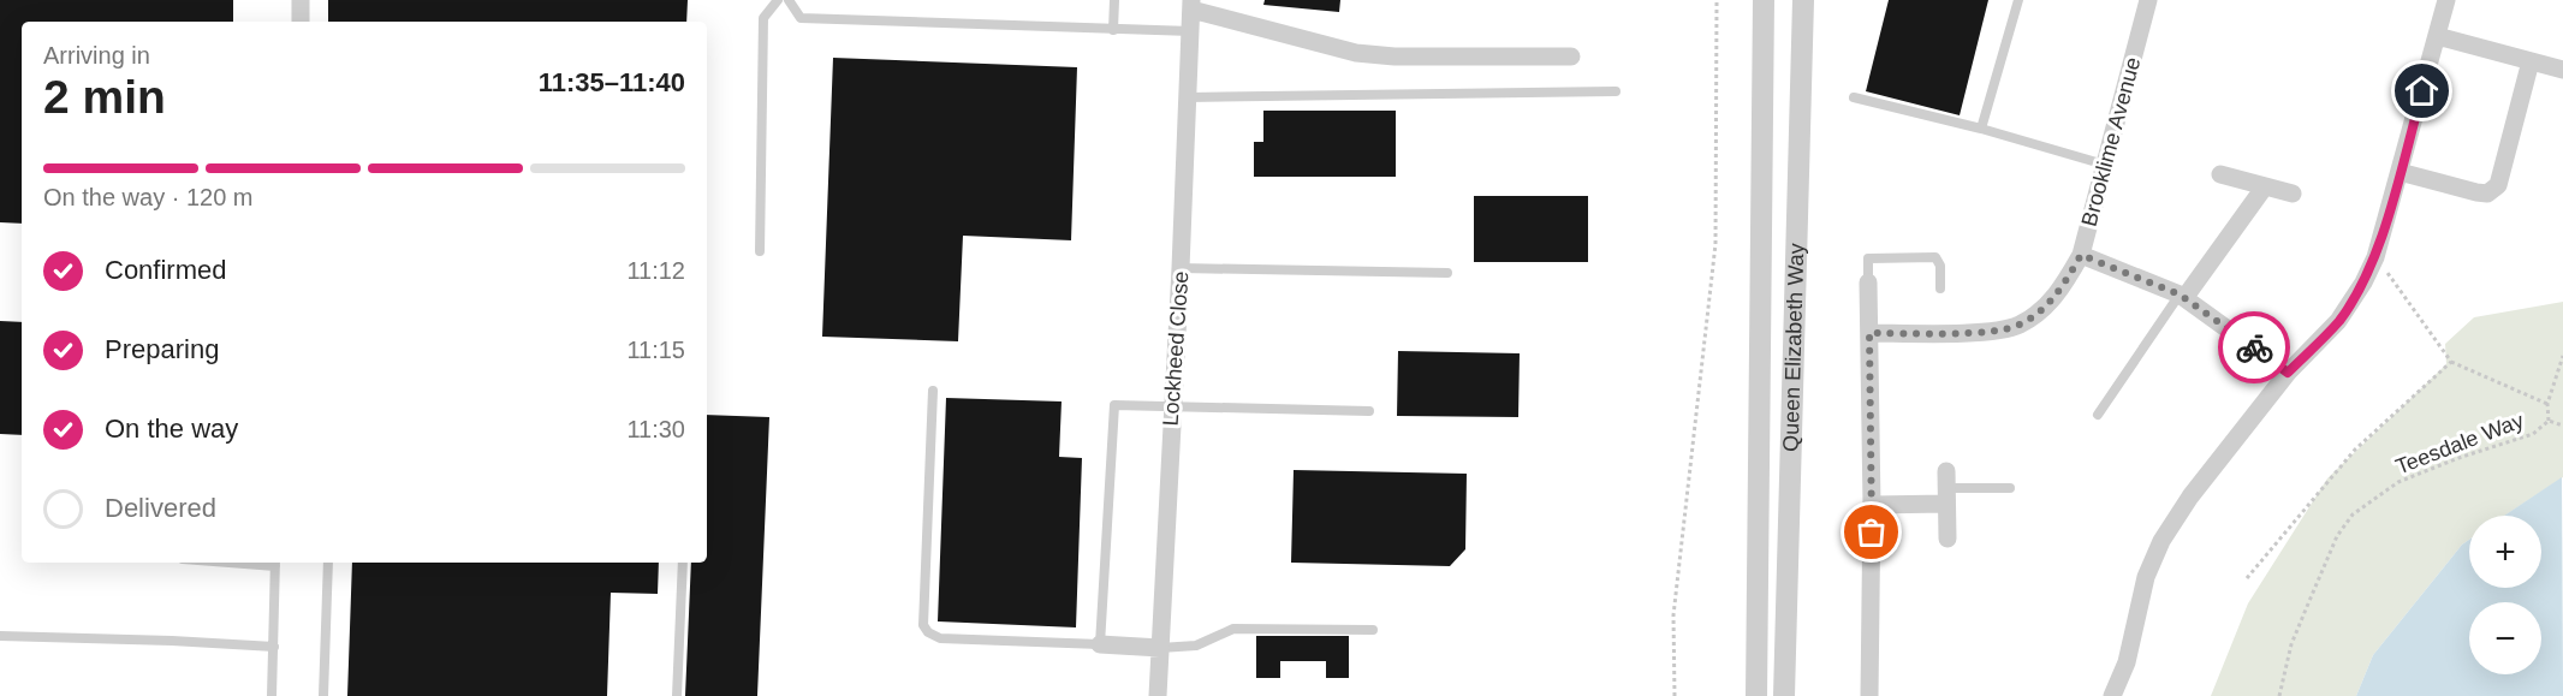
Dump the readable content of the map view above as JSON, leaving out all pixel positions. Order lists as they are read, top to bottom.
{
  "streets": {
    "street": ["Brooklime Avenue", "Lockheed Close", "Queen Elizabeth Way"],
    "path": ["Teesdale Way"]
  },
  "page": {
    "heading": ["2 min", "Arriving in", "11:35–11:40"],
    "bar": "On the way · 120 m",
    "list": [
      ["Confirmed", "11:12"],
      ["Preparing", "11:15"],
      ["On the way", "11:30"],
      "Delivered"
    ],
    "map_buttons": ["+", "−"]
  }
}
